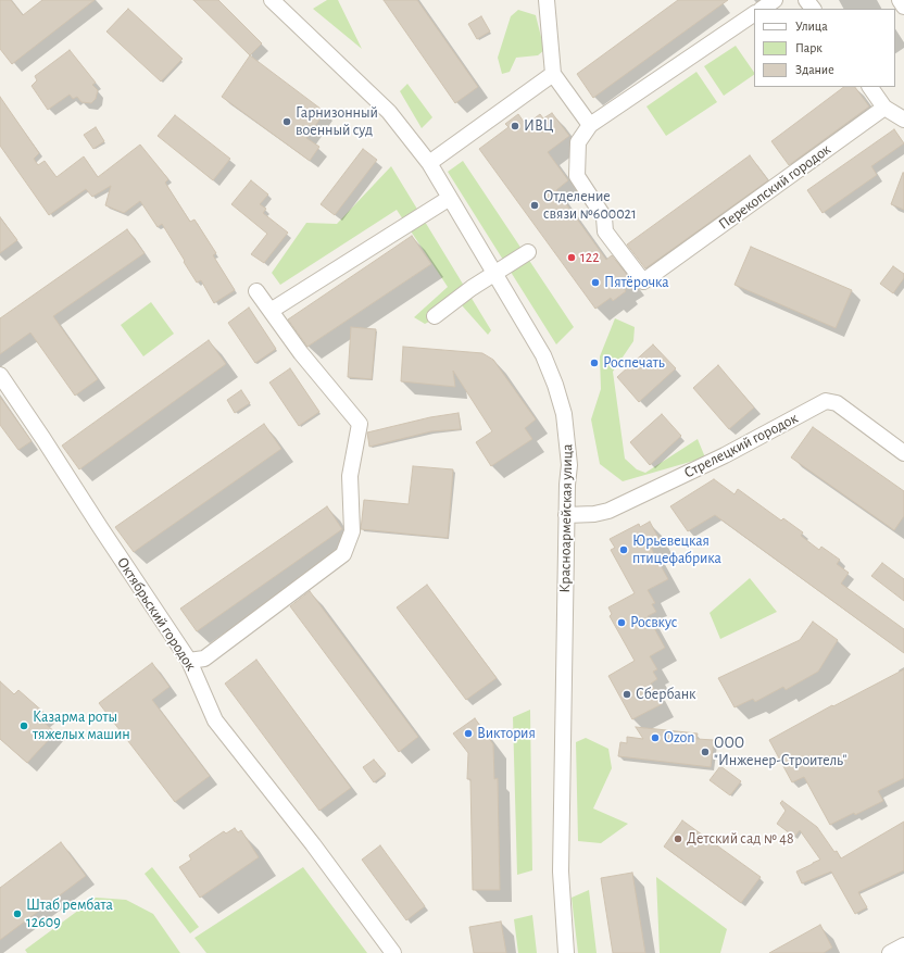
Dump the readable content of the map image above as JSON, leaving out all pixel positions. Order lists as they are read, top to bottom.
{
  "streets": {
    "street": [
      "Перекопский городок",
      "Стрелецкий городок",
      "Красноармейская улица",
      "Октябрьский городок"
    ]
  },
  "crossings": [
    ["Стрелецкий городок", "Красноармейская улица"]
  ],
  "places": [
    "Гарнизонный военный суд",
    "ИВЦ",
    "Отделение связи №600021",
    "122",
    "Пятёрочка",
    "Роспечать",
    "Юрьевецкая птицефабрика",
    "Росвкус",
    "Сбербанк",
    "Казарма роты тяжелых машин",
    "Виктория",
    "Ozon",
    "ООО \"Инженер-Строитель\"",
    "Детский сад № 48",
    "Штаб рембата 12609"
  ],
  "legend": ["Улица", "Парк", "Здание"]
}
